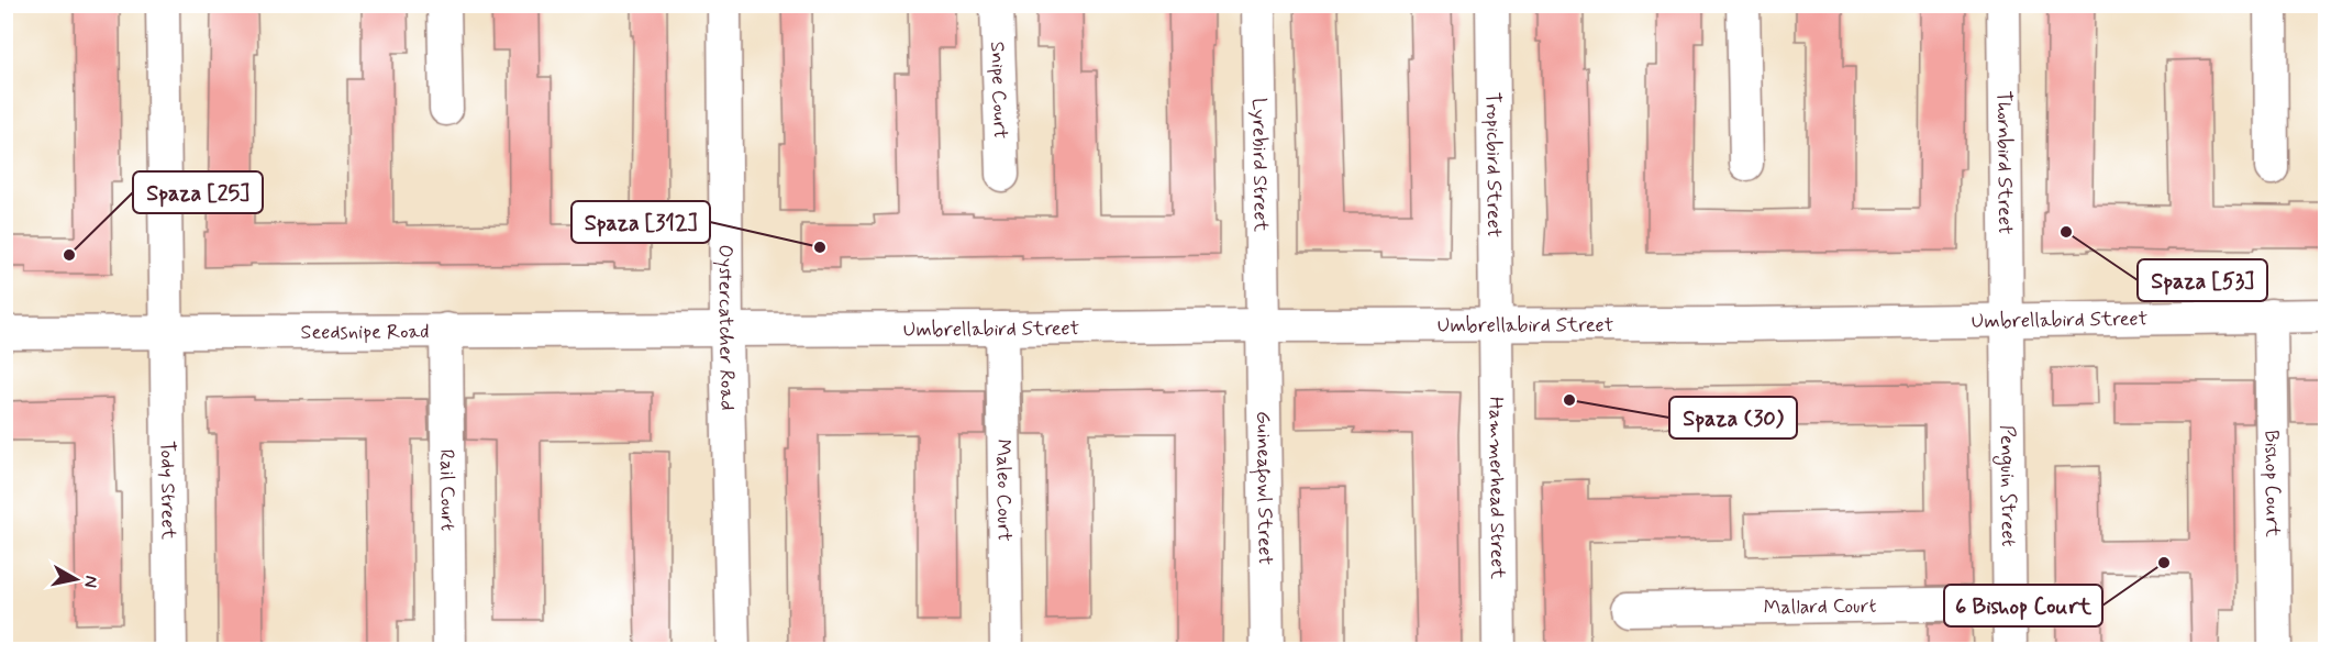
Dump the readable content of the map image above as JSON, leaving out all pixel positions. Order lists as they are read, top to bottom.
{
  "streets": {
    "street": [
      "Snipe Court",
      "Thornbird Street",
      "Lyrebird Street",
      "Tropicbird Street",
      "Umbrellabird Street",
      "Oystercatcher Road",
      "Seedsnipe Road",
      "Bishop Court",
      "Penguin Street",
      "Hammerhead Street",
      "Guineafowl Street",
      "Maleo Court",
      "Rail Court",
      "Tody Street",
      "Mallard Court"
    ]
  },
  "crossings": [
    ["Thornbird Street", "Umbrellabird Street"],
    ["Thornbird Street", "Penguin Street"],
    ["Lyrebird Street", "Umbrellabird Street"],
    ["Lyrebird Street", "Guineafowl Street"],
    ["Tropicbird Street", "Umbrellabird Street"],
    ["Tropicbird Street", "Hammerhead Street"],
    ["Umbrellabird Street", "Oystercatcher Road"],
    ["Umbrellabird Street", "Seedsnipe Road"],
    ["Umbrellabird Street", "Bishop Court"],
    ["Umbrellabird Street", "Penguin Street"],
    ["Umbrellabird Street", "Hammerhead Street"],
    ["Umbrellabird Street", "Guineafowl Street"],
    ["Umbrellabird Street", "Maleo Court"],
    ["Oystercatcher Road", "Seedsnipe Road"],
    ["Seedsnipe Road", "Rail Court"],
    ["Seedsnipe Road", "Tody Street"],
    ["Penguin Street", "Mallard Court"]
  ],
  "places": [
    "Spaza [53]",
    "Spaza [312]",
    "Spaza [25]",
    "Spaza (30)",
    "6 Bishop Court"
  ],
  "north": "right"
}
